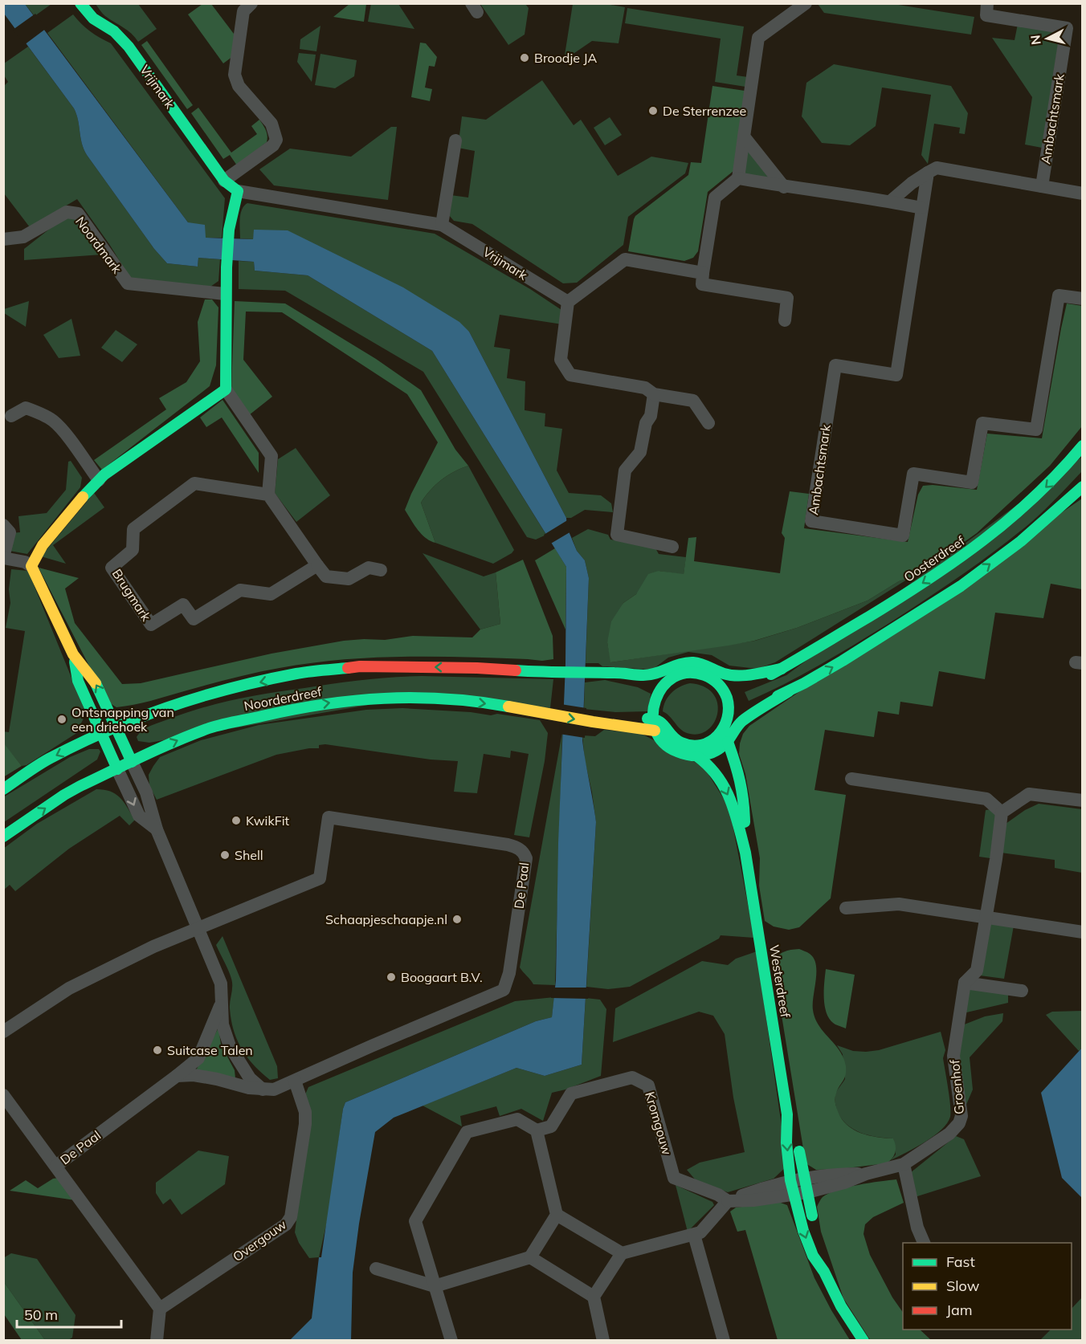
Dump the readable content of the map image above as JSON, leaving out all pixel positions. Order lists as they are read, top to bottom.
{
  "streets": {
    "main road": [
      "Vrijmark",
      "Oosterdreef",
      "Noorderdreef",
      "De Paal",
      "Westerdreef"
    ],
    "street": [
      "Ambachtsmark",
      "Noordmark",
      "Brugmark",
      "Groenhof",
      "Kromgouw",
      "Overgouw"
    ]
  },
  "crossings": [
    ["Oosterdreef", "Noorderdreef"],
    ["Oosterdreef", "Westerdreef"],
    ["Noorderdreef", "De Paal"],
    ["Noorderdreef", "Westerdreef"],
    ["De Paal", "Overgouw"],
    ["Westerdreef", "Groenhof"],
    ["Westerdreef", "Kromgouw"],
    ["Groenhof", "Kromgouw"]
  ],
  "places": [
    "Broodje JA",
    "De Sterrenzee",
    "Ontsnapping van een driehoek",
    "KwikFit",
    "Shell",
    "Schaapjeschaapje.nl",
    "Boogaart B.V.",
    "Suitcase Talen"
  ],
  "legend": ["Fast", "Slow", "Jam"],
  "scale_bar": "50 m",
  "north": "left"
}
